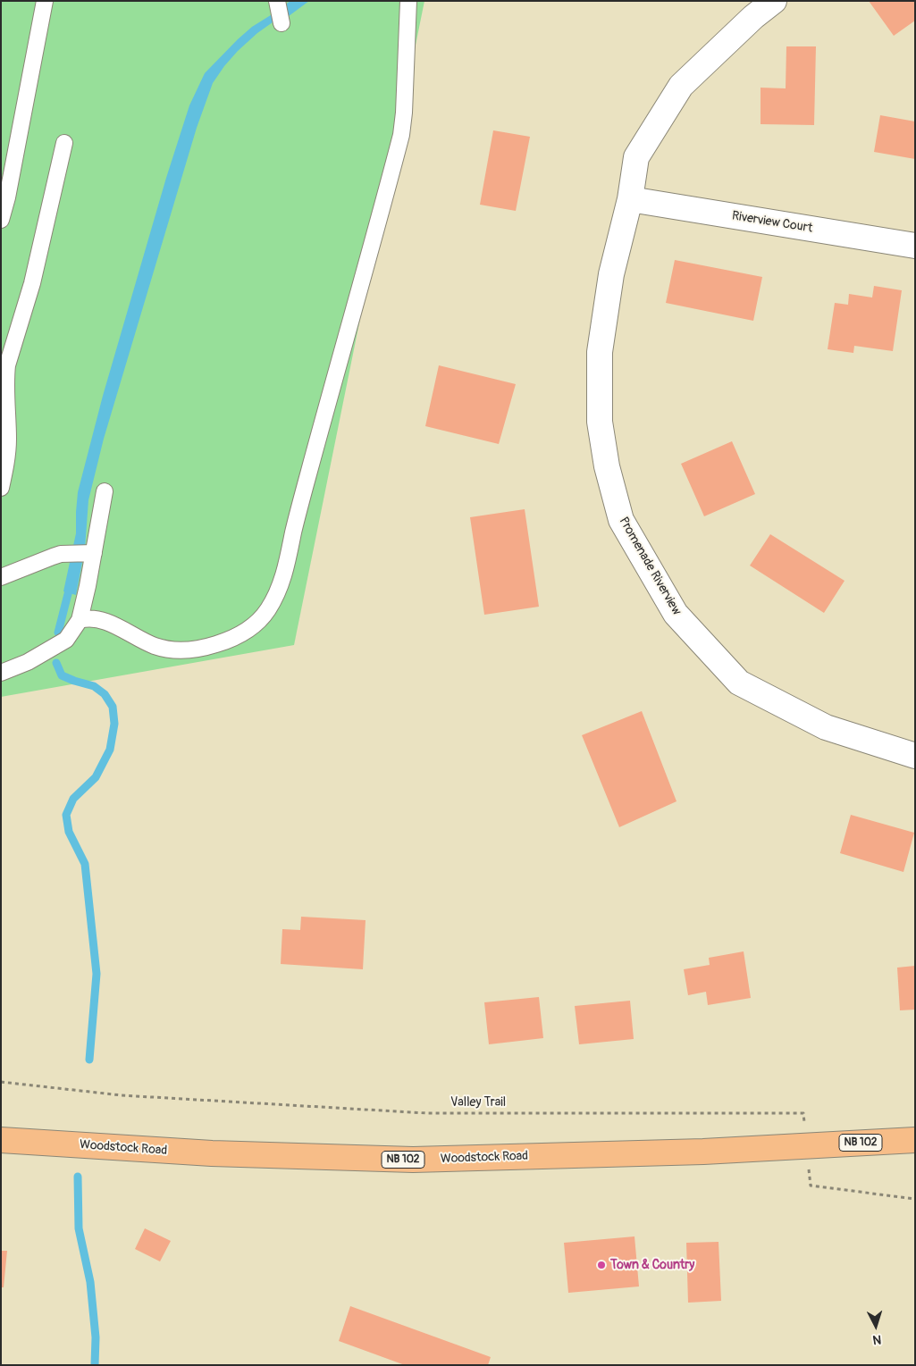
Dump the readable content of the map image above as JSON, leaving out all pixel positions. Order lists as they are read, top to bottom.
{
  "streets": {
    "main road": ["NB 102", "Woodstock Road"],
    "street": ["Riverview Court", "Promenade Riverview"],
    "path": ["Valley Trail"]
  },
  "crossings": [
    ["Riverview Court", "Promenade Riverview"],
    ["Valley Trail", "Woodstock Road"]
  ],
  "places": ["Town & Country"],
  "north": "bottom"
}
